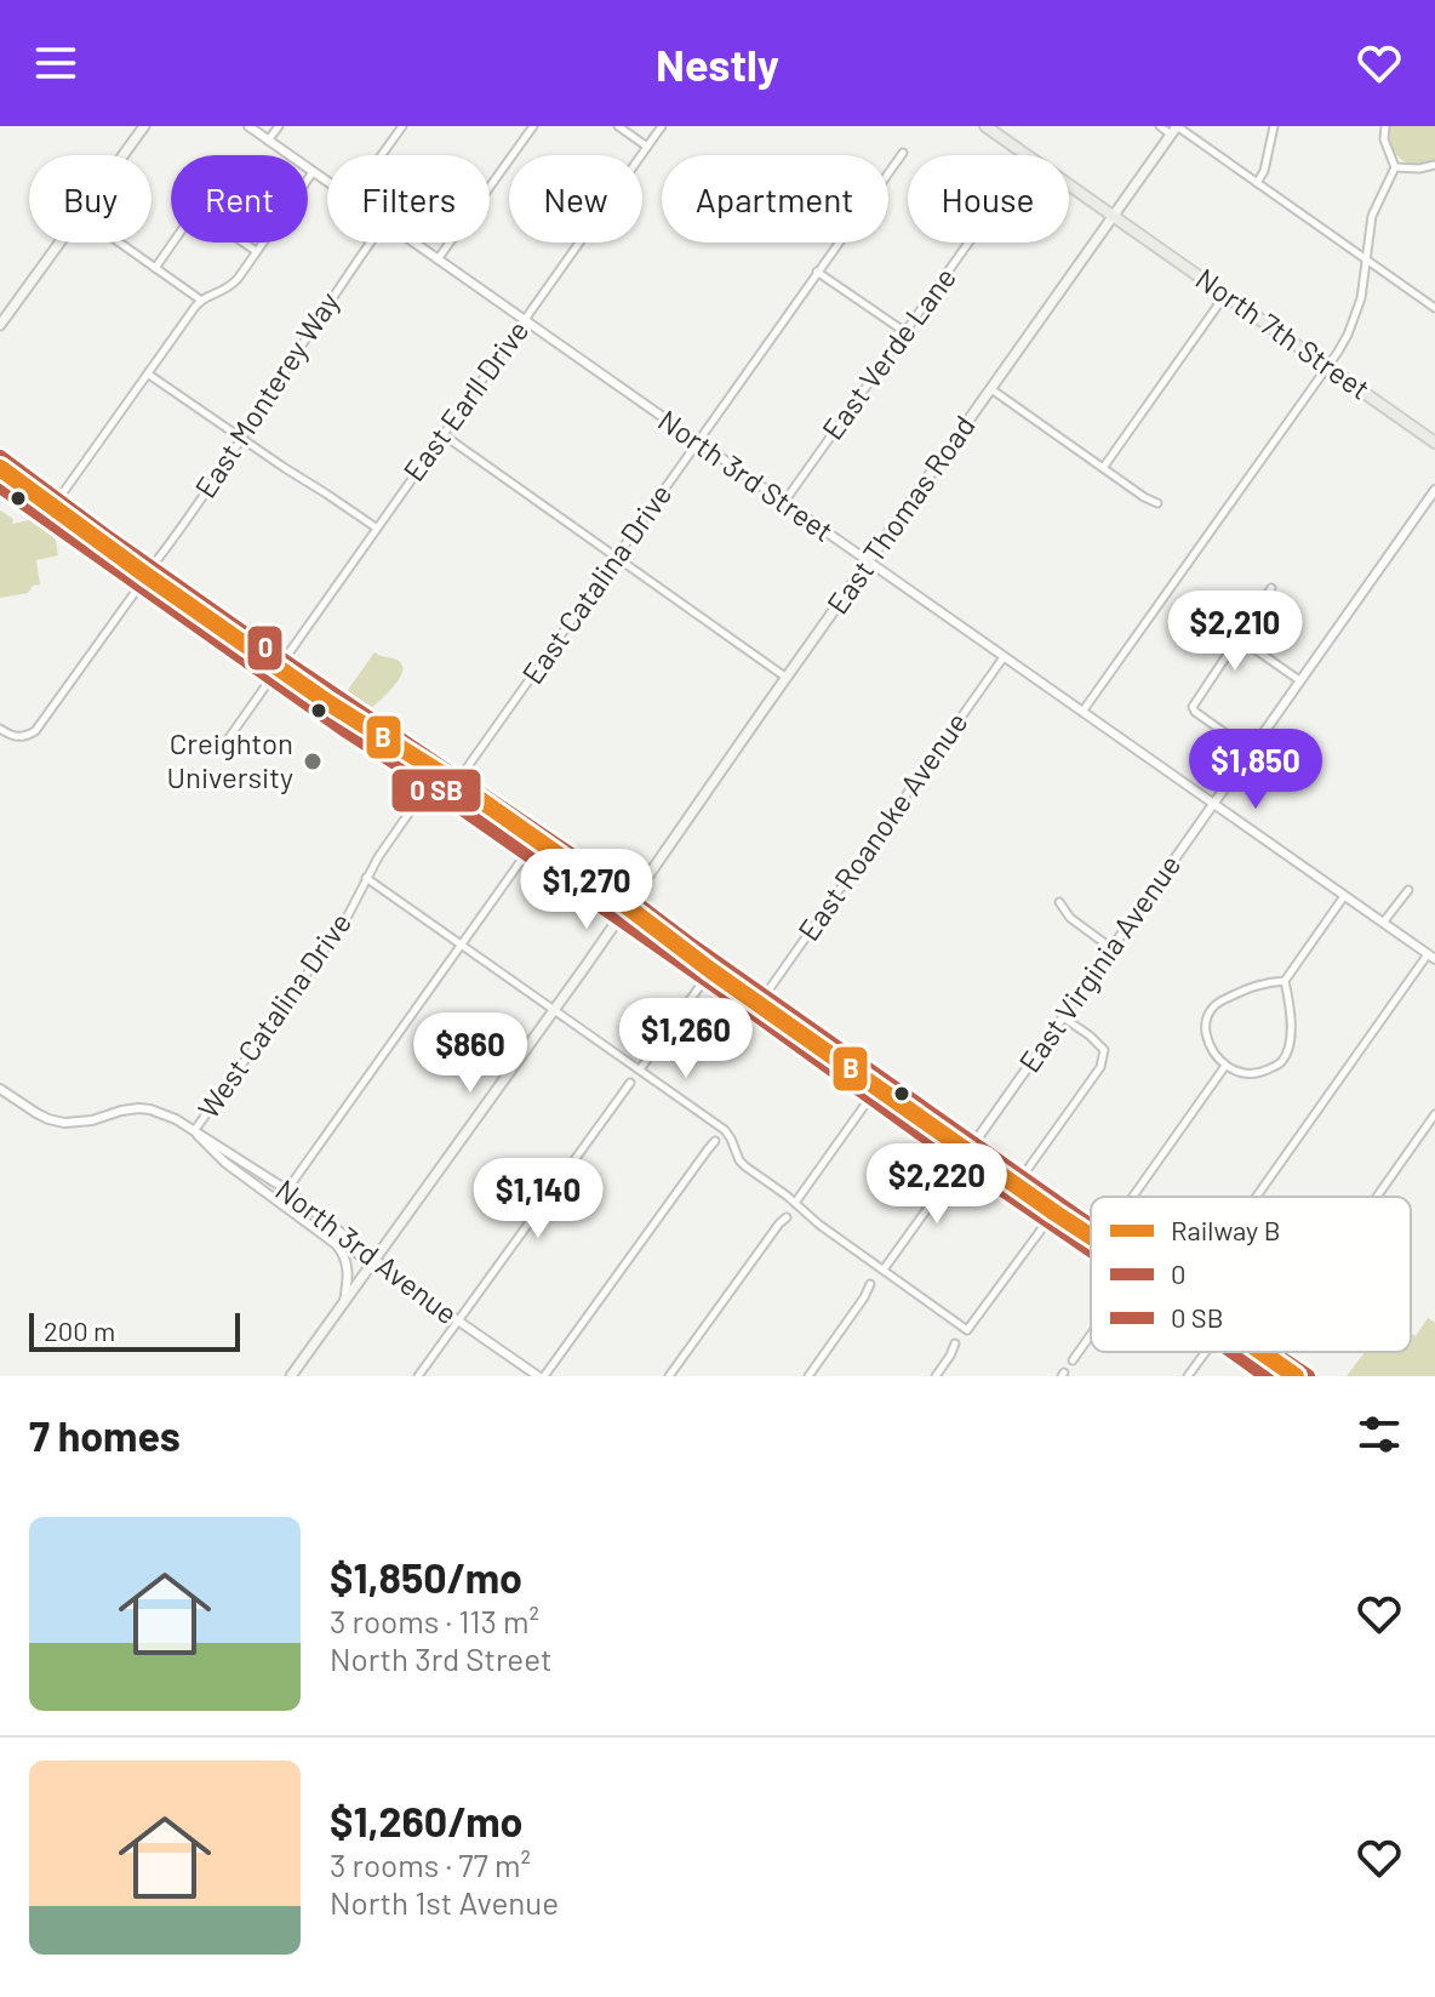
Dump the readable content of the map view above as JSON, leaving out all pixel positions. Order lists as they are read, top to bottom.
{
  "streets": {
    "main road": ["North 7th Street", "East Thomas Road"],
    "street": [
      "East Verde Lane",
      "East Monterey Way",
      "East Earll Drive",
      "North 3rd Street",
      "East Catalina Drive",
      "East Roanoke Avenue",
      "East Virginia Avenue",
      "West Catalina Drive",
      "North 3rd Avenue"
    ]
  },
  "crossings": [
    ["North 7th Street", "East Thomas Road"],
    ["East Verde Lane", "North 3rd Street"],
    ["East Earll Drive", "North 3rd Street"],
    ["North 3rd Street", "East Thomas Road"],
    ["North 3rd Street", "East Catalina Drive"],
    ["North 3rd Street", "East Roanoke Avenue"],
    ["North 3rd Street", "East Virginia Avenue"],
    ["East Thomas Road", "North 3rd Avenue"],
    ["West Catalina Drive", "North 3rd Avenue"]
  ],
  "places": ["Creighton University"],
  "lines": ["transit line 0", "rail line B"],
  "legend": ["Railway B", "0", "0 SB"],
  "scale_bar": "200 m",
  "page": {
    "header": "Nestly",
    "chip": [
      "Buy",
      "Rent",
      "Filters",
      "New",
      "Apartment",
      "House"
    ],
    "price": [
      "$2,210",
      "$1,850",
      "$1,270",
      "$1,260",
      "$860",
      "$2,220",
      "$1,140"
    ],
    "scale": "200 m",
    "heading": "7 homes",
    "list": [
      {
        "name": "$1,850/mo",
        "note": "3 rooms · 113 m² · North 3rd Street"
      },
      {
        "name": "$1,260/mo",
        "note": "3 rooms · 77 m² · North 1st Avenue"
      }
    ]
  }
}
